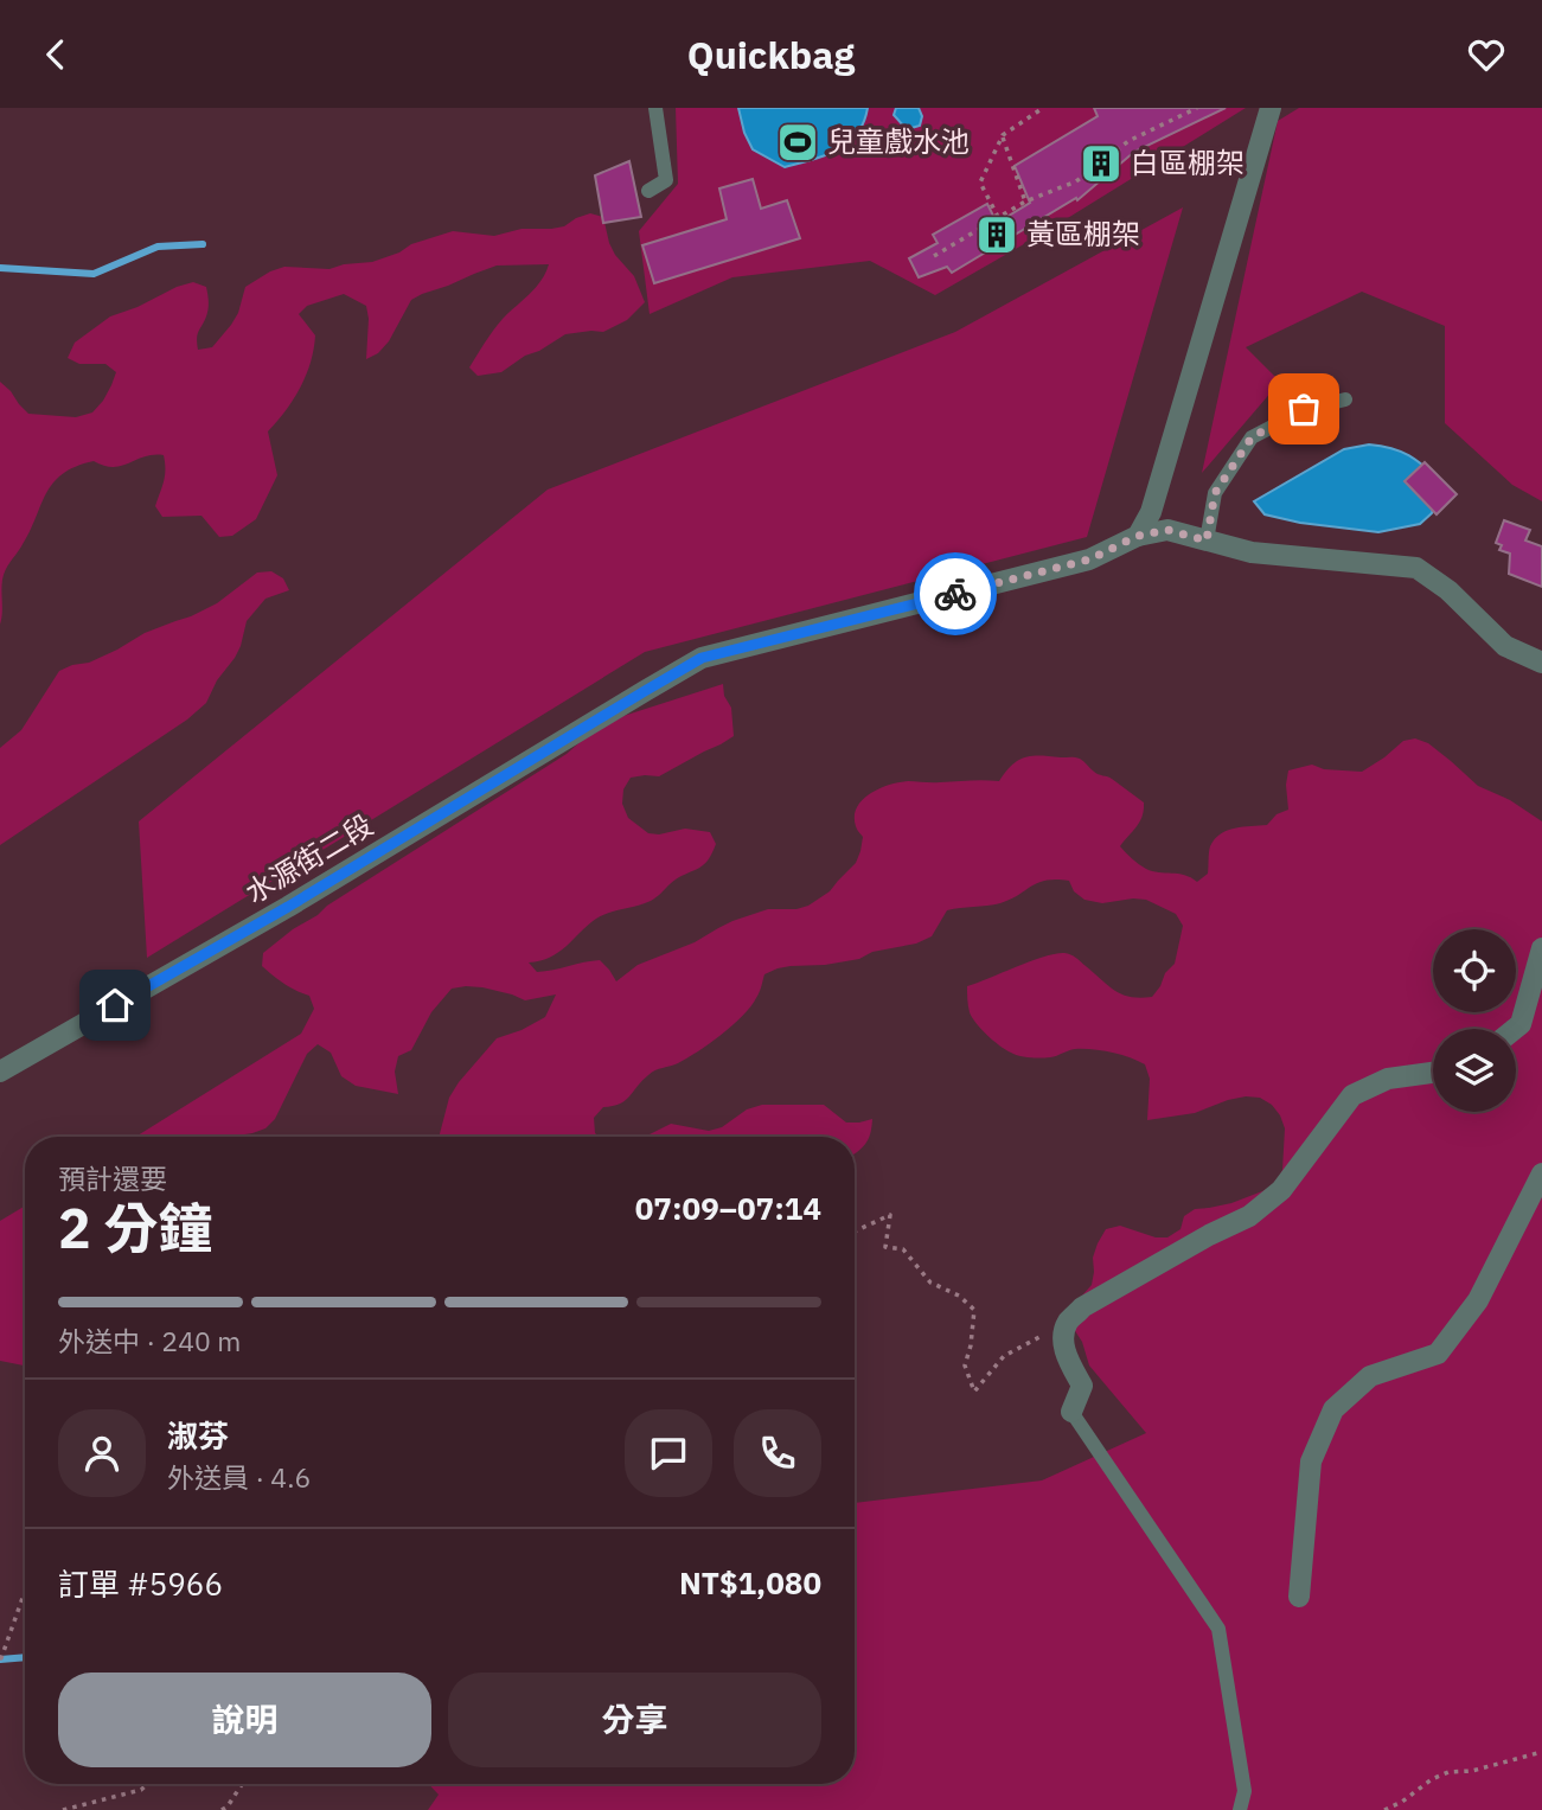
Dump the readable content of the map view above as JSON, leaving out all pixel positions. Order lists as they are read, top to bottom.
{
  "streets": {
    "street": ["水源街二段"]
  },
  "places": {
    "sports": ["兒童戲水池"],
    "building": ["白區棚架", "黃區棚架"]
  },
  "page": {
    "header": "Quickbag",
    "heading": ["2 分鐘", "預計還要", "07:09–07:14"],
    "panel": [
      "淑芬",
      "外送員 · 4.6",
      "訂單 #5966",
      "NT$1,080"
    ],
    "bar": "外送中 · 240 m",
    "buttons": ["說明", "分享"]
  }
}
